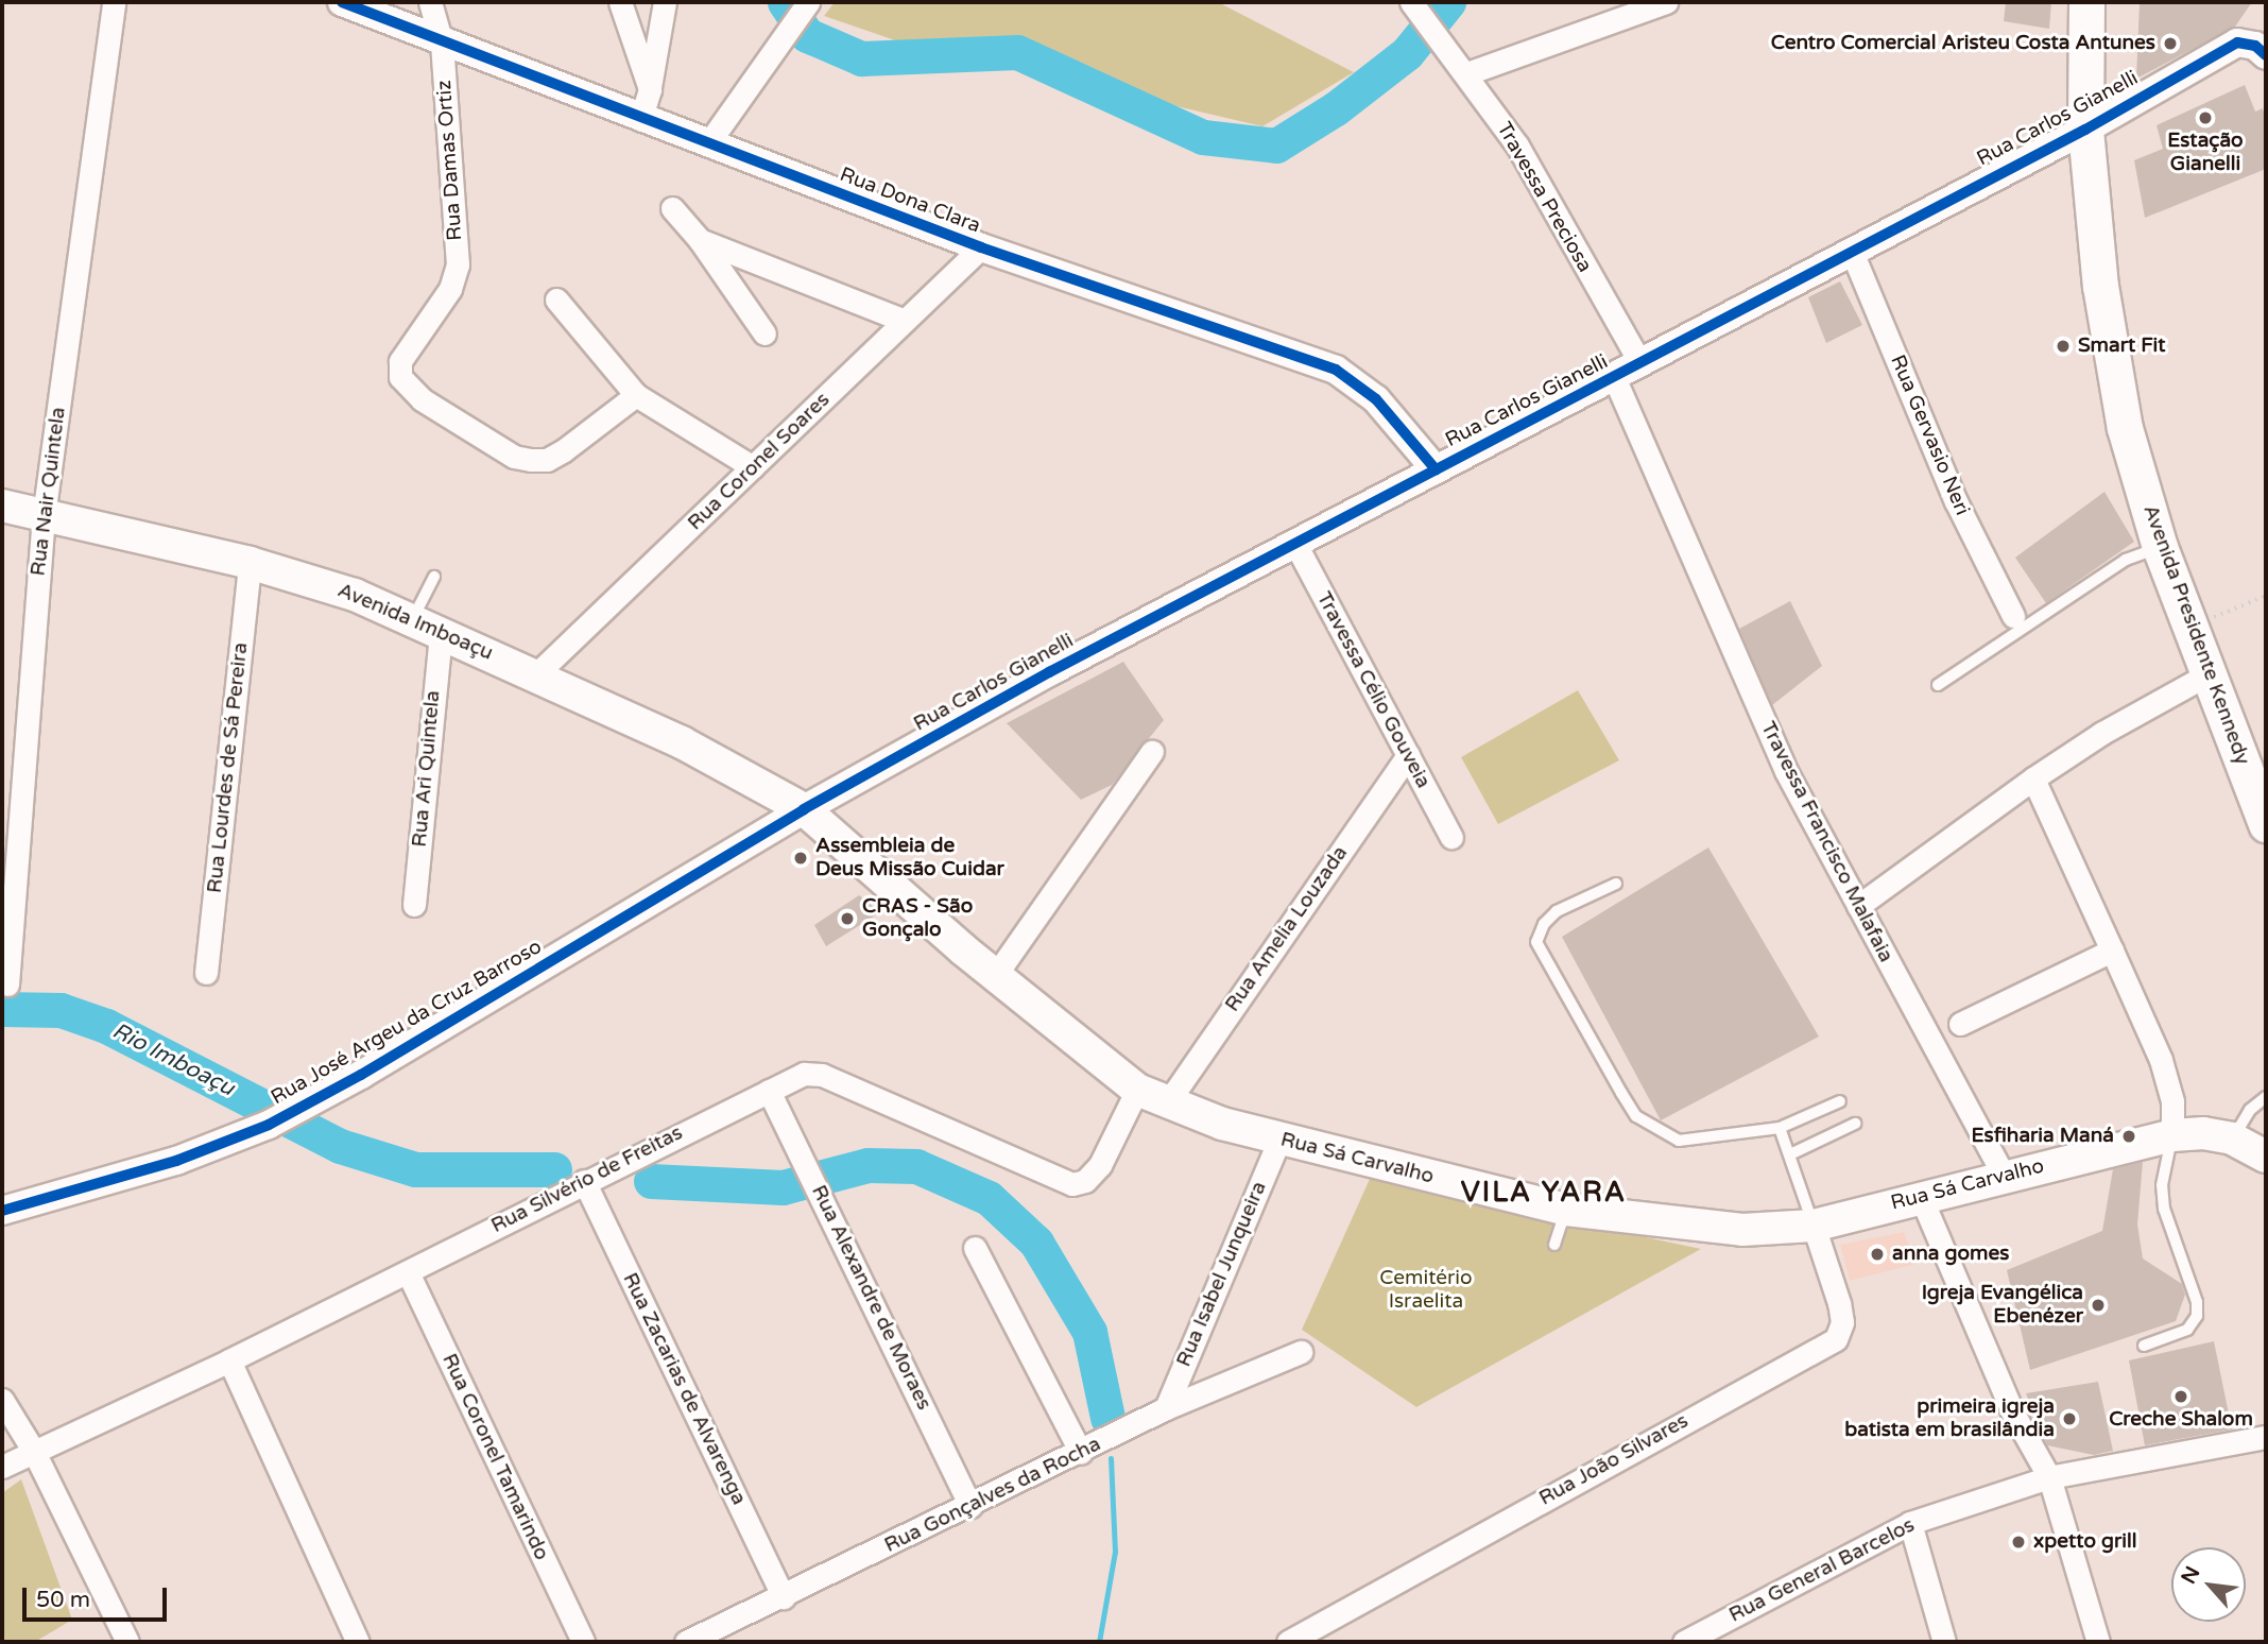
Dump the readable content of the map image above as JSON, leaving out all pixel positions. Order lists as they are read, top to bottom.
{
  "streets": {
    "main road": ["Avenida Imboaçu", "Avenida Presidente Kennedy", "Rua Sá Carvalho"],
    "street": [
      "Rua Carlos Gianelli",
      "Rua Damas Ortiz",
      "Travessa Preciosa",
      "Rua Dona Clara",
      "Rua Gervasio Neri",
      "Rua Coronel Soares",
      "Rua Nair Quintela",
      "Travessa Célio Gouveia",
      "Rua Lourdes de Sá Pereira",
      "Rua Ari Quintela",
      "Travessa Francisco Malafaia",
      "Rua Amelia Louzada",
      "Rua José Argeu da Cruz Barroso",
      "Rua Silvério de Freitas",
      "Rua Isabel Junqueira",
      "Rua Alexandre de Moraes",
      "Rua Zacarias de Alvarenga",
      "Rua Coronel Tamarindo",
      "Rua João Silvares",
      "Rua Gonçalves da Rocha",
      "Rua General Barcelos"
    ]
  },
  "crossings": [
    ["Rua Carlos Gianelli", "Travessa Preciosa"],
    ["Rua Carlos Gianelli", "Rua Dona Clara"],
    ["Rua Carlos Gianelli", "Rua Gervasio Neri"],
    ["Rua Carlos Gianelli", "Avenida Imboaçu"],
    ["Rua Carlos Gianelli", "Avenida Presidente Kennedy"],
    ["Rua Carlos Gianelli", "Travessa Célio Gouveia"],
    ["Rua Carlos Gianelli", "Travessa Francisco Malafaia"],
    ["Rua Carlos Gianelli", "Rua José Argeu da Cruz Barroso"],
    ["Rua Carlos Gianelli", "Rua Sá Carvalho"],
    ["Rua Damas Ortiz", "Rua Dona Clara"],
    ["Rua Dona Clara", "Rua Coronel Soares"],
    ["Rua Coronel Soares", "Avenida Imboaçu"],
    ["Rua Nair Quintela", "Avenida Imboaçu"],
    ["Avenida Imboaçu", "Rua Lourdes de Sá Pereira"],
    ["Avenida Imboaçu", "Rua Ari Quintela"],
    ["Avenida Imboaçu", "Rua José Argeu da Cruz Barroso"],
    ["Avenida Imboaçu", "Rua Sá Carvalho"],
    ["Travessa Célio Gouveia", "Rua Amelia Louzada"],
    ["Travessa Francisco Malafaia", "Rua Sá Carvalho"],
    ["Rua Amelia Louzada", "Rua Sá Carvalho"],
    ["Rua José Argeu da Cruz Barroso", "Rua Sá Carvalho"],
    ["Rua Sá Carvalho", "Rua Silvério de Freitas"],
    ["Rua Sá Carvalho", "Rua Isabel Junqueira"],
    ["Rua Sá Carvalho", "Rua João Silvares"],
    ["Rua Silvério de Freitas", "Rua Alexandre de Moraes"],
    ["Rua Silvério de Freitas", "Rua Zacarias de Alvarenga"],
    ["Rua Silvério de Freitas", "Rua Coronel Tamarindo"],
    ["Rua Isabel Junqueira", "Rua Gonçalves da Rocha"],
    ["Rua Alexandre de Moraes", "Rua Gonçalves da Rocha"],
    ["Rua Zacarias de Alvarenga", "Rua Gonçalves da Rocha"]
  ],
  "districts": ["VILA YARA"],
  "water": ["Rio Imboaçu"],
  "parks": ["Cemitério Israelita"],
  "places": [
    "Centro Comercial Aristeu Costa Antunes",
    "Estação Gianelli",
    "Smart Fit",
    "Assembleia de Deus Missão Cuidar",
    "CRAS - São Gonçalo",
    "Esfiharia Maná",
    "anna gomes",
    "Igreja Evangélica Ebenézer",
    "Creche Shalom",
    "primeira igreja batista em brasilândia",
    "xpetto grill"
  ],
  "scale_bar": "50 m",
  "north": "top left"
}
